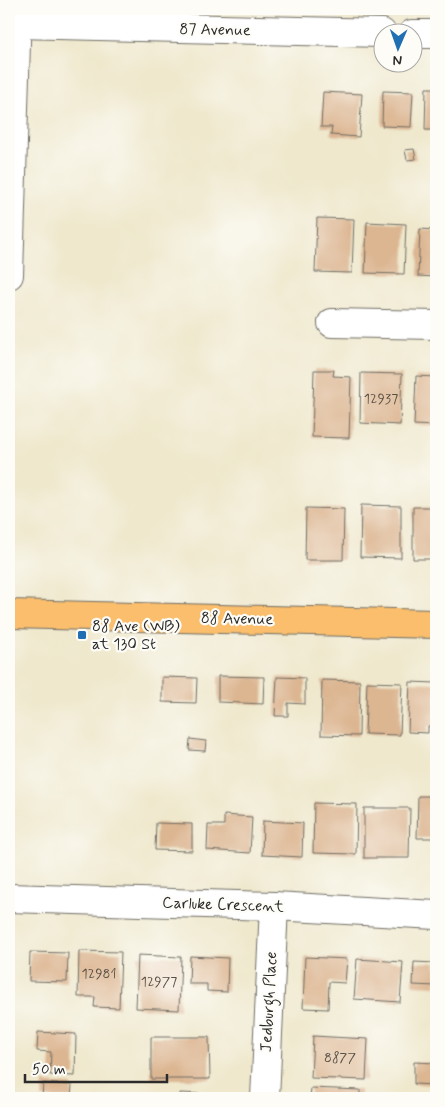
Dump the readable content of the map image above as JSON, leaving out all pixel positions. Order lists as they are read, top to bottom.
{
  "streets": {
    "main road": ["88 Avenue"],
    "street": ["87 Avenue", "Carluke Crescent", "Jedburgh Place"]
  },
  "crossings": [
    ["Carluke Crescent", "Jedburgh Place"]
  ],
  "places": {
    "transit": ["88 Ave (WB) at 130 St"]
  },
  "house_numbers": [
    "12937",
    "12981",
    "12977",
    "8877"
  ],
  "scale_bar": "50 m",
  "north": "bottom"
}
